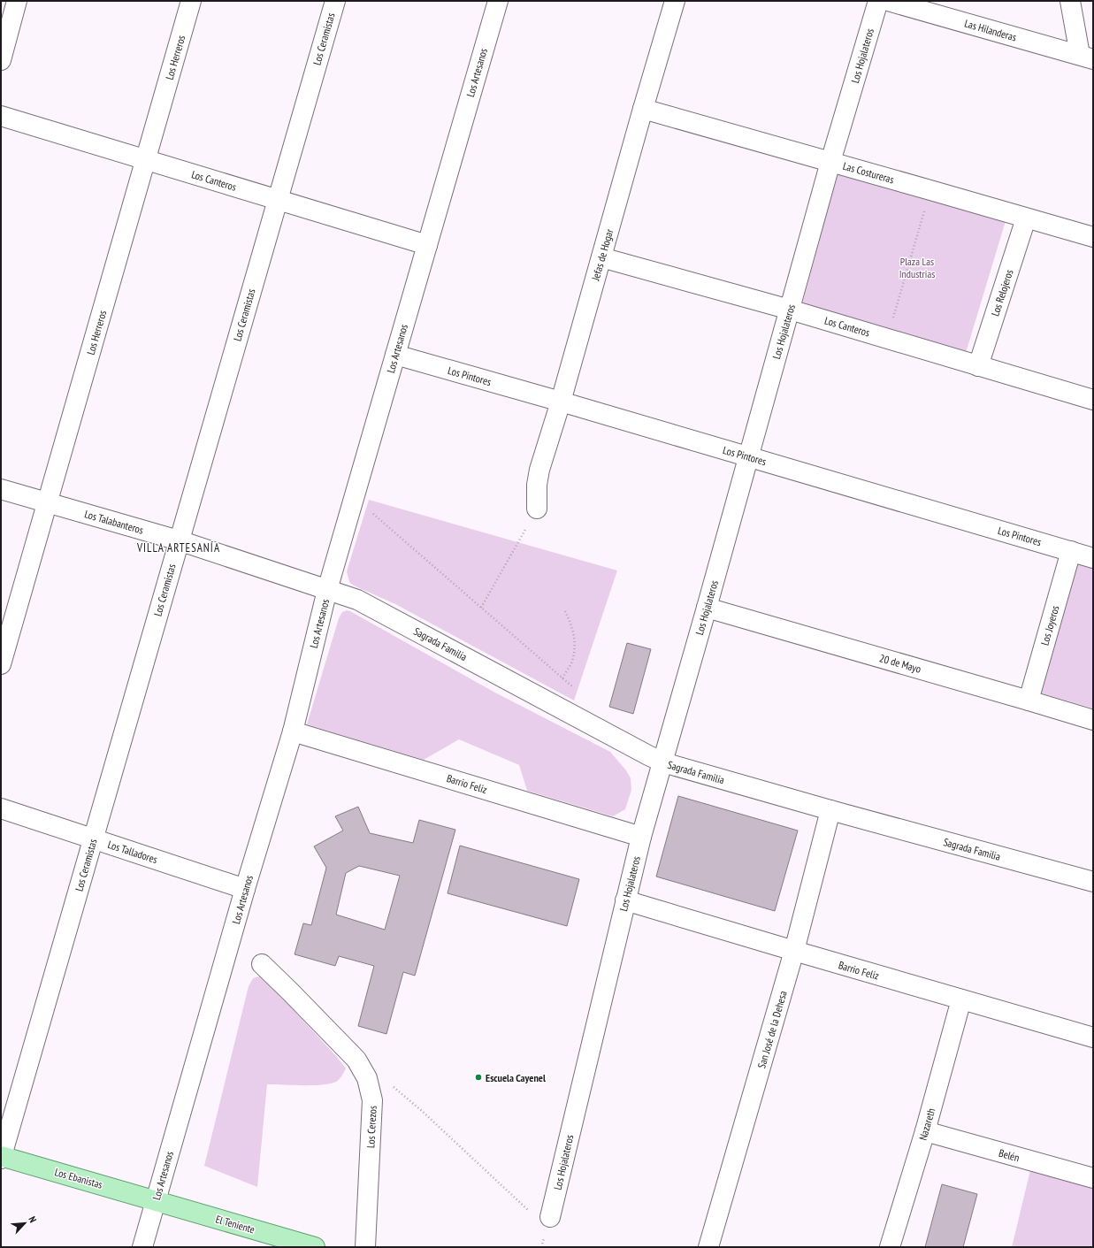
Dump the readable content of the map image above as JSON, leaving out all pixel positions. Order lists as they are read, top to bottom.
{
  "streets": {
    "main road": ["Los Ebanistas", "El Teniente"],
    "street": [
      "Las Hilanderas",
      "Los Ceramistas",
      "Los Hojalateros",
      "Los Herreros",
      "Los Artesanos",
      "Las Costureras",
      "Los Canteros",
      "Jefas de Hogar",
      "Los Relojeros",
      "Los Pintores",
      "Los Talabanteros",
      "Los Joyeros",
      "Sagrada Familia",
      "20 de Mayo",
      "Barrio Feliz",
      "Los Talladores",
      "San José de la Dehesa",
      "Nazareth",
      "Los Cerezos",
      "Belén"
    ]
  },
  "crossings": [
    ["Los Ceramistas", "Los Canteros"],
    ["Los Ceramistas", "Los Talabanteros"],
    ["Los Ceramistas", "Los Talladores"],
    ["Los Ceramistas", "Los Ebanistas"],
    ["Los Hojalateros", "Las Costureras"],
    ["Los Hojalateros", "Los Canteros"],
    ["Los Hojalateros", "Los Pintores"],
    ["Los Hojalateros", "Sagrada Familia"],
    ["Los Hojalateros", "20 de Mayo"],
    ["Los Hojalateros", "Barrio Feliz"],
    ["Los Herreros", "Los Canteros"],
    ["Los Herreros", "Los Talabanteros"],
    ["Los Artesanos", "Los Canteros"],
    ["Los Artesanos", "Los Pintores"],
    ["Los Artesanos", "Los Talabanteros"],
    ["Los Artesanos", "Sagrada Familia"],
    ["Los Artesanos", "Barrio Feliz"],
    ["Los Artesanos", "Los Talladores"],
    ["Los Artesanos", "Los Ebanistas"],
    ["Los Artesanos", "El Teniente"],
    ["Las Costureras", "Jefas de Hogar"],
    ["Las Costureras", "Los Relojeros"],
    ["Los Canteros", "Jefas de Hogar"],
    ["Los Canteros", "Los Relojeros"],
    ["Jefas de Hogar", "Los Pintores"],
    ["Los Pintores", "Los Joyeros"],
    ["Los Talabanteros", "Sagrada Familia"],
    ["Los Joyeros", "20 de Mayo"],
    ["Sagrada Familia", "San José de la Dehesa"],
    ["Barrio Feliz", "San José de la Dehesa"],
    ["Barrio Feliz", "Nazareth"],
    ["Nazareth", "Belén"],
    ["Los Ebanistas", "El Teniente"]
  ],
  "districts": ["VILLA ARTESANÍA"],
  "parks": ["Plaza Las Industrias"],
  "places": ["Escuela Cayenel"],
  "north": "top right"
}
